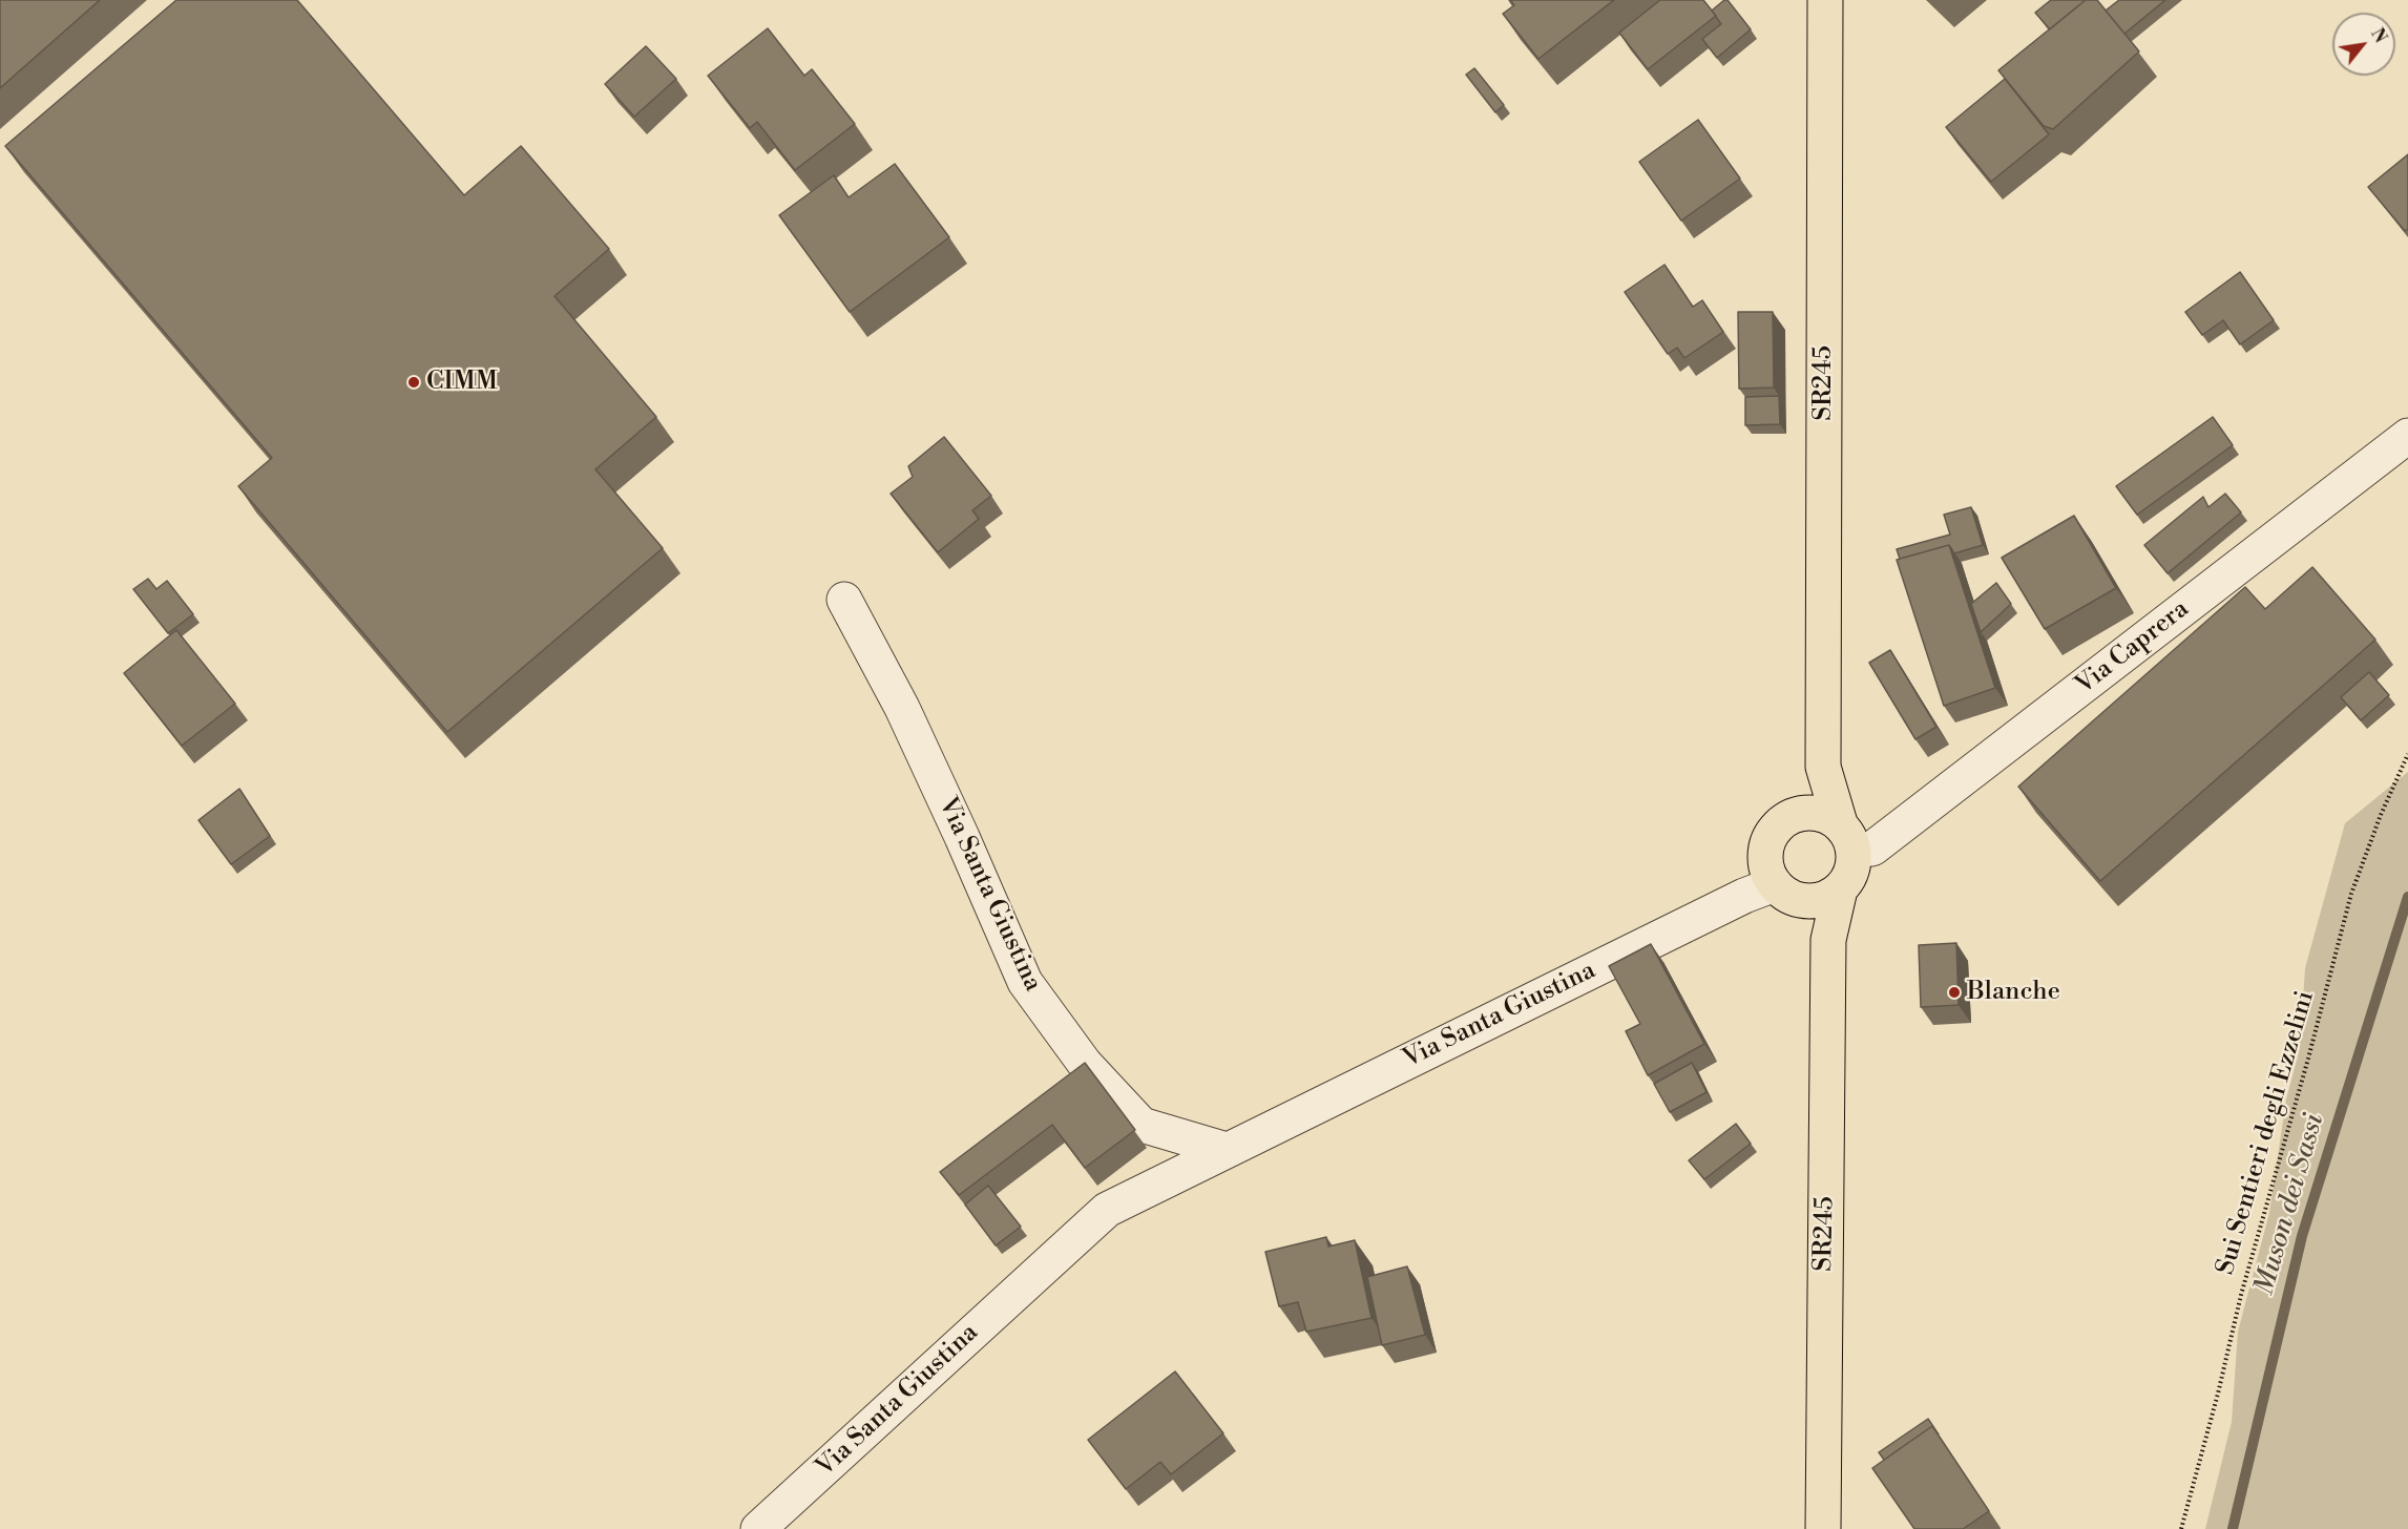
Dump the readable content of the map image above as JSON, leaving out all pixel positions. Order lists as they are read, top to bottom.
{
  "streets": {
    "main road": ["SR245"],
    "street": ["Via Caprera", "Via Santa Giustina"],
    "path": ["Sui Sentieri degli Ezzelini"]
  },
  "crossings": [
    ["SR245", "Via Caprera"],
    ["SR245", "Via Santa Giustina"],
    ["Via Caprera", "Via Santa Giustina"]
  ],
  "water": ["Muson dei Sassi"],
  "places": ["CIMM", "Blanche"],
  "north": "top right"
}
